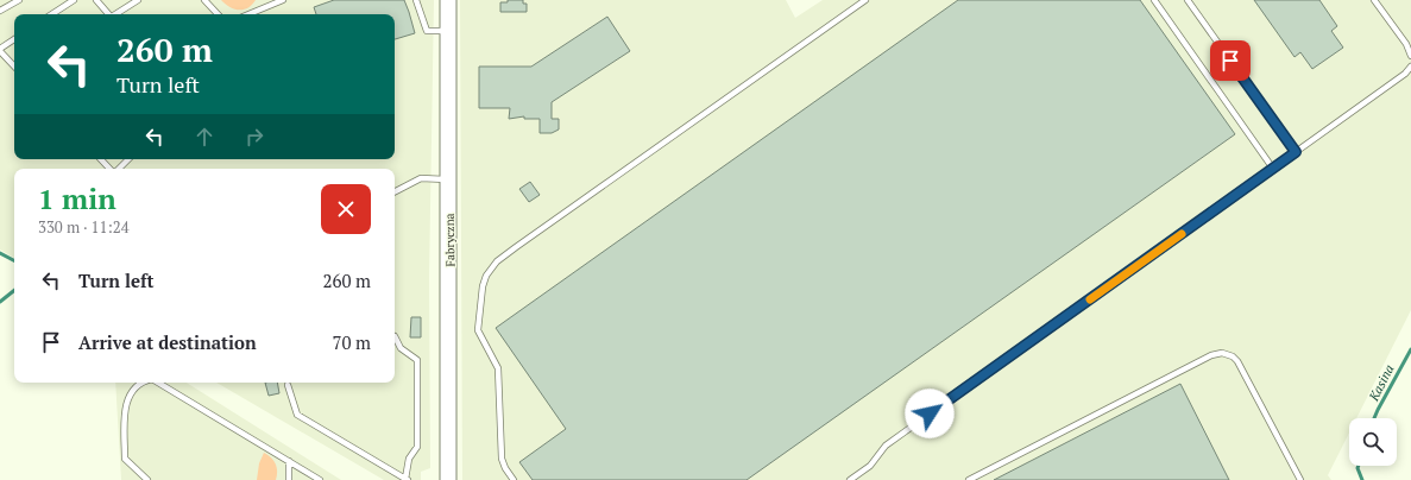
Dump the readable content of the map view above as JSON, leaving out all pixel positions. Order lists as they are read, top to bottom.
{
  "streets": {
    "main road": ["Fabryczna"]
  },
  "water": ["Kasina"],
  "page": {
    "turn": ["260 m", "Turn left"],
    "heading": ["1 min", "330 m · 11:24"],
    "list": [
      {
        "name": "Turn left",
        "value": "260 m"
      },
      {
        "name": "Arrive at destination",
        "value": "70 m"
      }
    ]
  }
}
